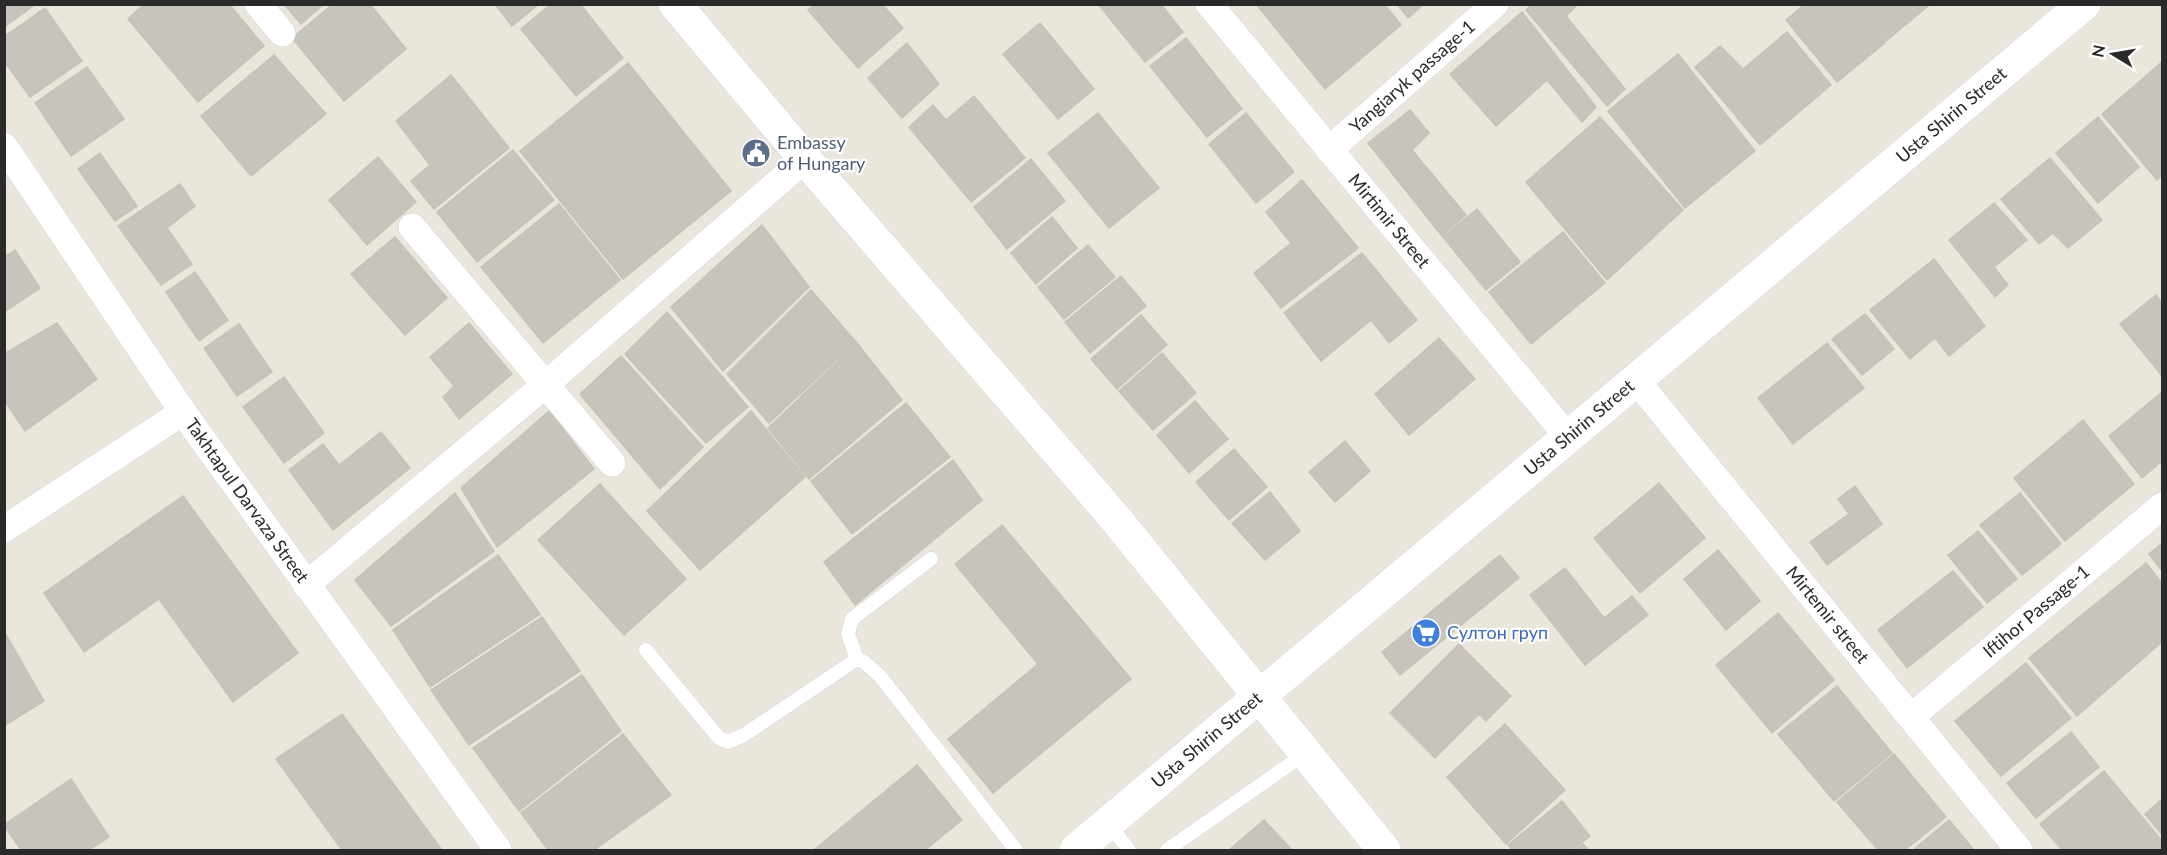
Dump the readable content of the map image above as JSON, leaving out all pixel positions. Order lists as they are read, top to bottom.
{
  "streets": {
    "main road": ["Usta Shirin Street"],
    "street": [
      "Yangiaryk passage-1",
      "Mirtimir Street",
      "Takhtapul Darvaza Street",
      "Iftihor Passage-1",
      "Mirtemir street"
    ]
  },
  "crossings": [
    ["Yangiaryk passage-1", "Mirtimir Street"],
    ["Usta Shirin Street", "Mirtimir Street"],
    ["Usta Shirin Street", "Mirtemir street"],
    ["Iftihor Passage-1", "Mirtemir street"]
  ],
  "places": {
    "public building": ["Embassy of Hungary"],
    "supermarket": ["Султон груп"]
  },
  "north": "left"
}
